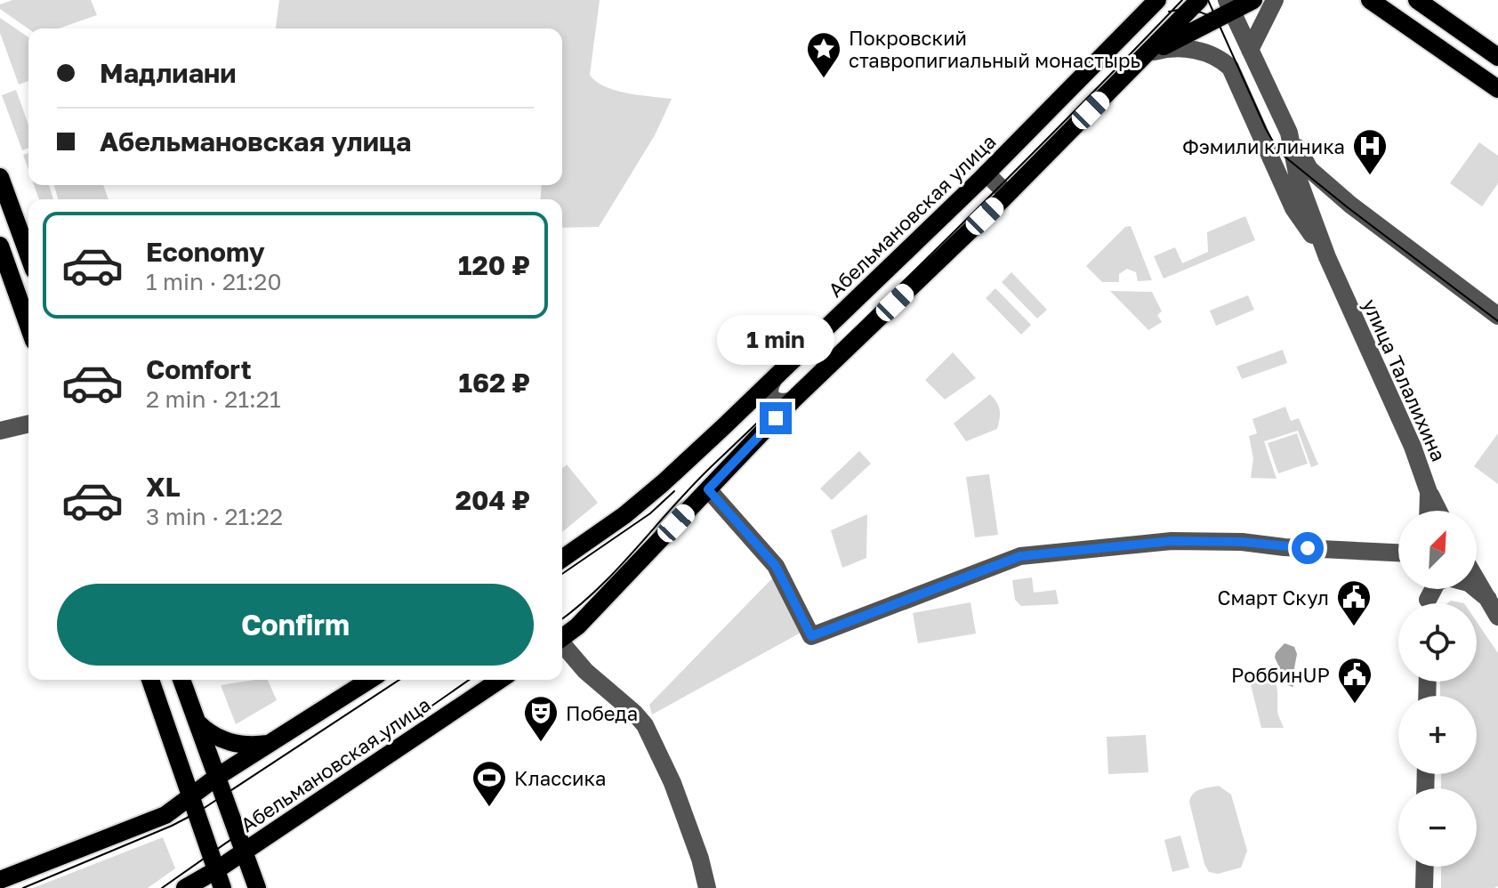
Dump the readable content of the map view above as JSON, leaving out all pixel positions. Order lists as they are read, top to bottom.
{
  "streets": {
    "main road": ["Абельмановская улица"],
    "street": ["улица Талалихина"]
  },
  "places": {
    "place": ["Покровский ставропигиальный монастырь"],
    "hospital": ["Фэмили клиника"],
    "public building": ["Смарт Скул", "РоббинUP"],
    "theatre": ["Победа"],
    "sports": ["Классика"]
  },
  "north": "top right",
  "page": {
    "banner": ["Мадлиани", "Абельмановская улица"],
    "list": [
      {
        "name": "Economy",
        "note": "1 min · 21:20",
        "value": "120 ₽"
      },
      {
        "name": "Comfort",
        "note": "2 min · 21:21",
        "value": "162 ₽"
      },
      {
        "name": "XL",
        "note": "3 min · 21:22",
        "value": "204 ₽"
      }
    ],
    "bubble": "1 min",
    "map_buttons": ["+", "−"],
    "buttons": "Confirm"
  }
}
